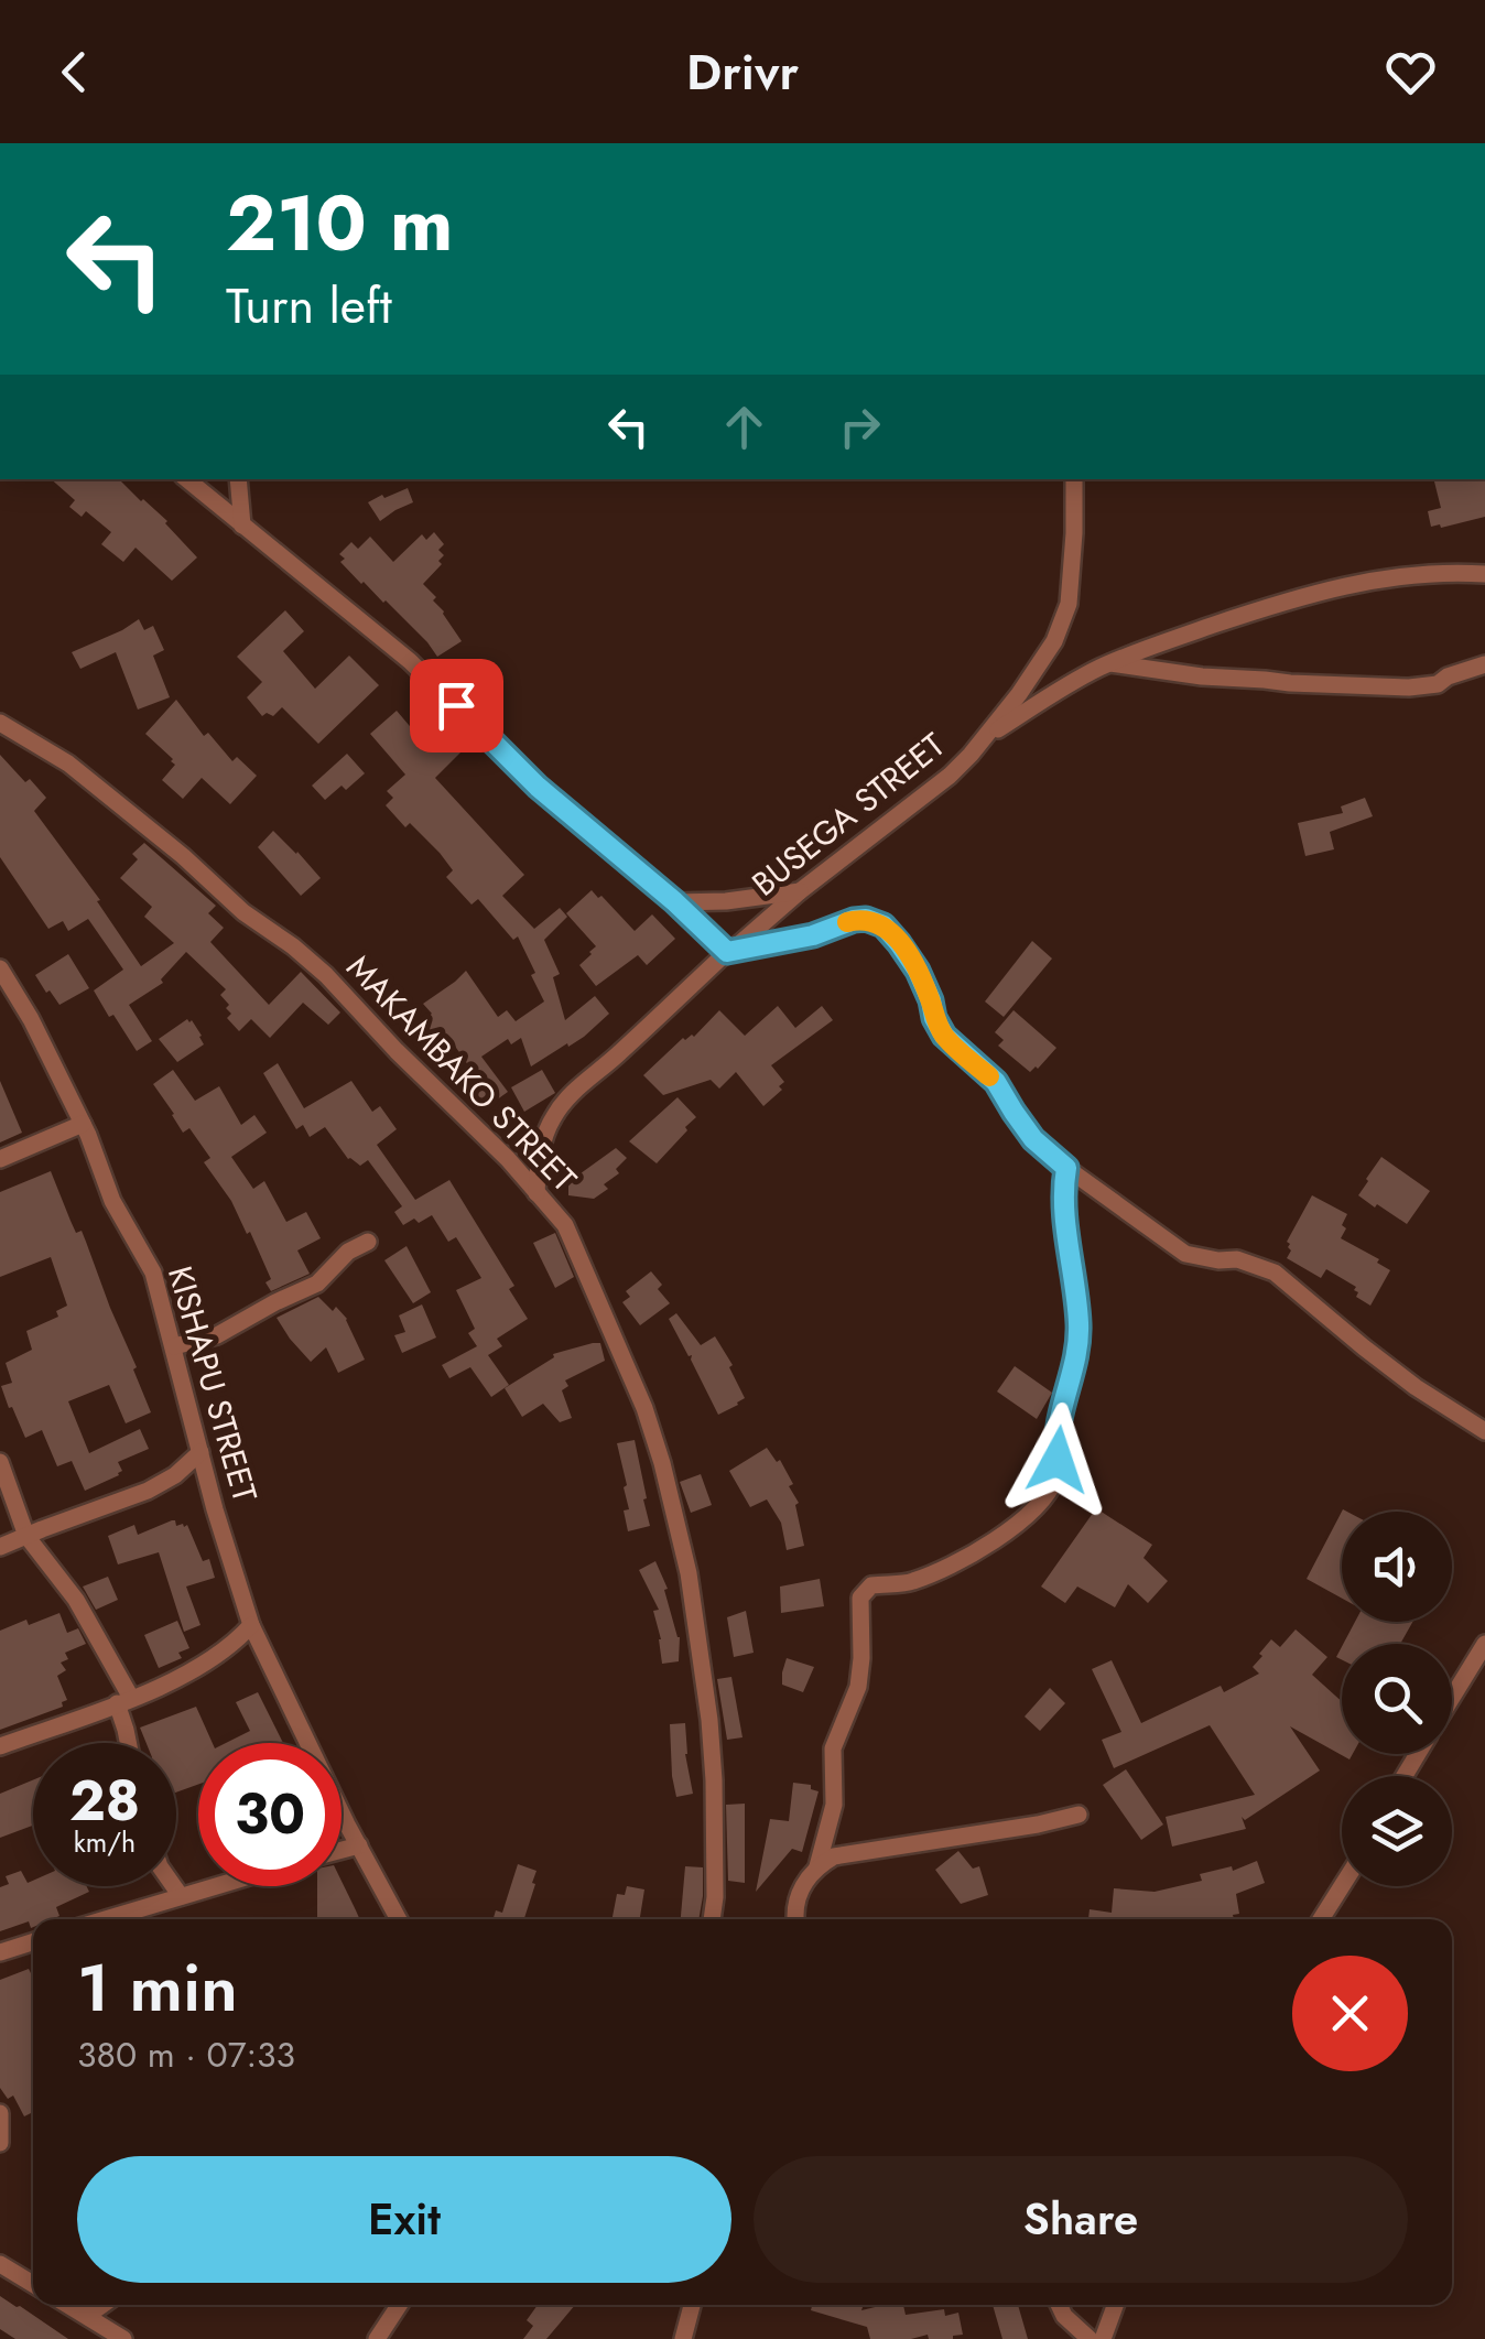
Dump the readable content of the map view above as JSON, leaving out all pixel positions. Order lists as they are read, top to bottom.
{
  "streets": {
    "street": ["BUSEGA STREET", "MAKAMBAKO STREET", "KISHAPU STREET"]
  },
  "crossings": [
    ["BUSEGA STREET", "MAKAMBAKO STREET"]
  ],
  "page": {
    "header": "Drivr",
    "turn": ["210 m", "Turn left"],
    "speed": "28 km/h",
    "limit": "30",
    "heading": ["1 min", "380 m · 07:33"],
    "buttons": ["Exit", "Share"]
  }
}
